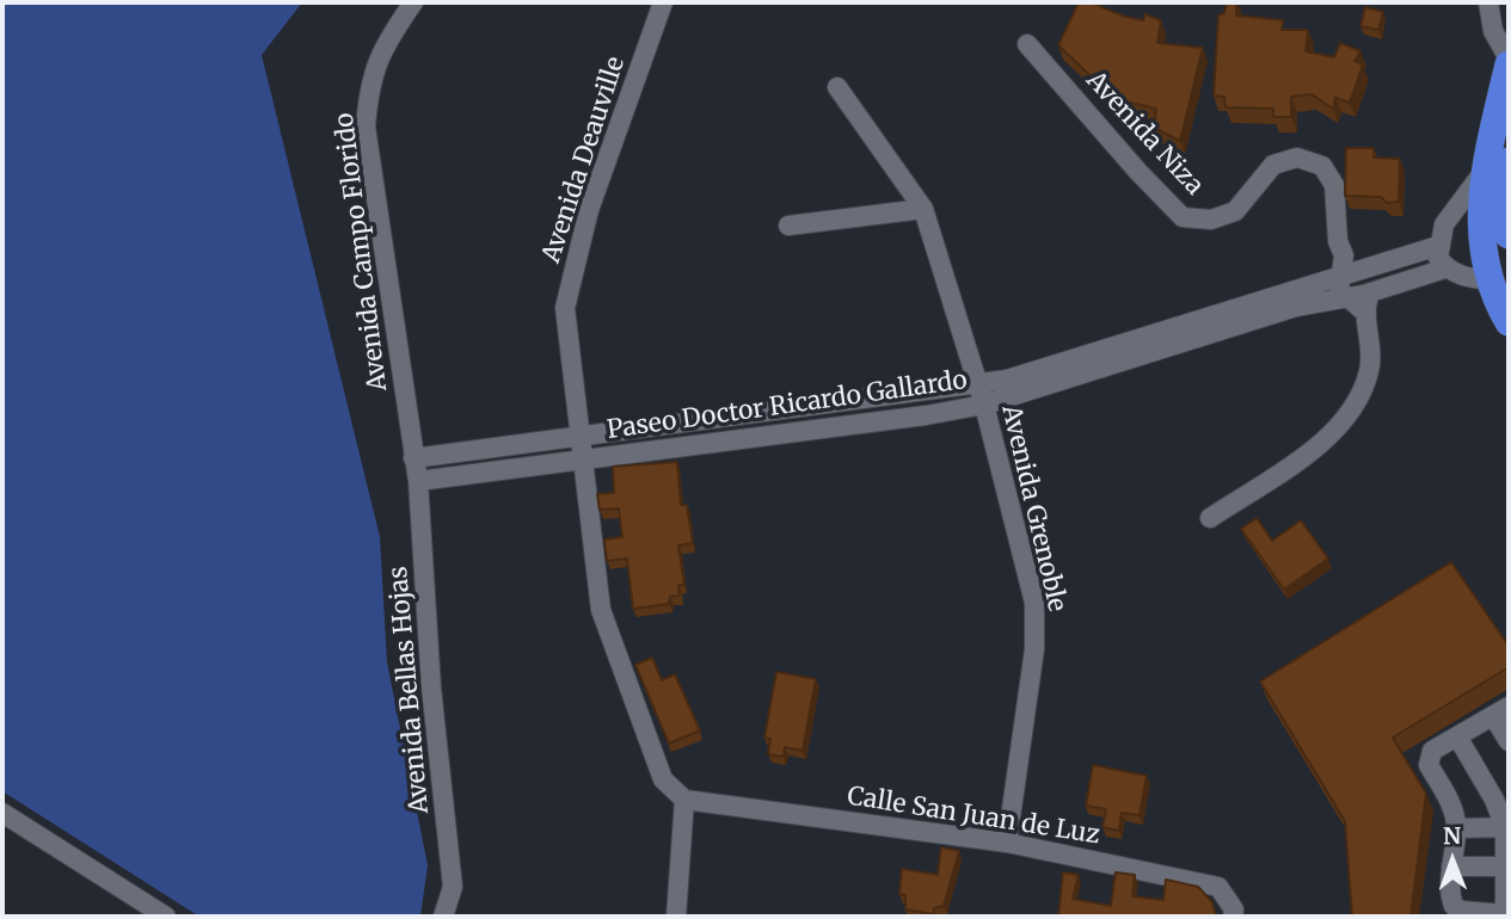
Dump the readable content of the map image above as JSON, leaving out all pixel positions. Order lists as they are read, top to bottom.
{
  "streets": {
    "street": [
      "Avenida Niza",
      "Avenida Deauville",
      "Avenida Campo Florido",
      "Paseo Doctor Ricardo Gallardo",
      "Avenida Grenoble",
      "Avenida Bellas Hojas",
      "Calle San Juan de Luz"
    ]
  },
  "crossings": [
    ["Avenida Niza", "Paseo Doctor Ricardo Gallardo"],
    ["Avenida Deauville", "Paseo Doctor Ricardo Gallardo"],
    ["Avenida Deauville", "Calle San Juan de Luz"],
    ["Avenida Campo Florido", "Paseo Doctor Ricardo Gallardo"],
    ["Avenida Campo Florido", "Avenida Bellas Hojas"],
    ["Paseo Doctor Ricardo Gallardo", "Avenida Grenoble"],
    ["Paseo Doctor Ricardo Gallardo", "Avenida Bellas Hojas"],
    ["Avenida Grenoble", "Calle San Juan de Luz"]
  ],
  "north": "top"
}
